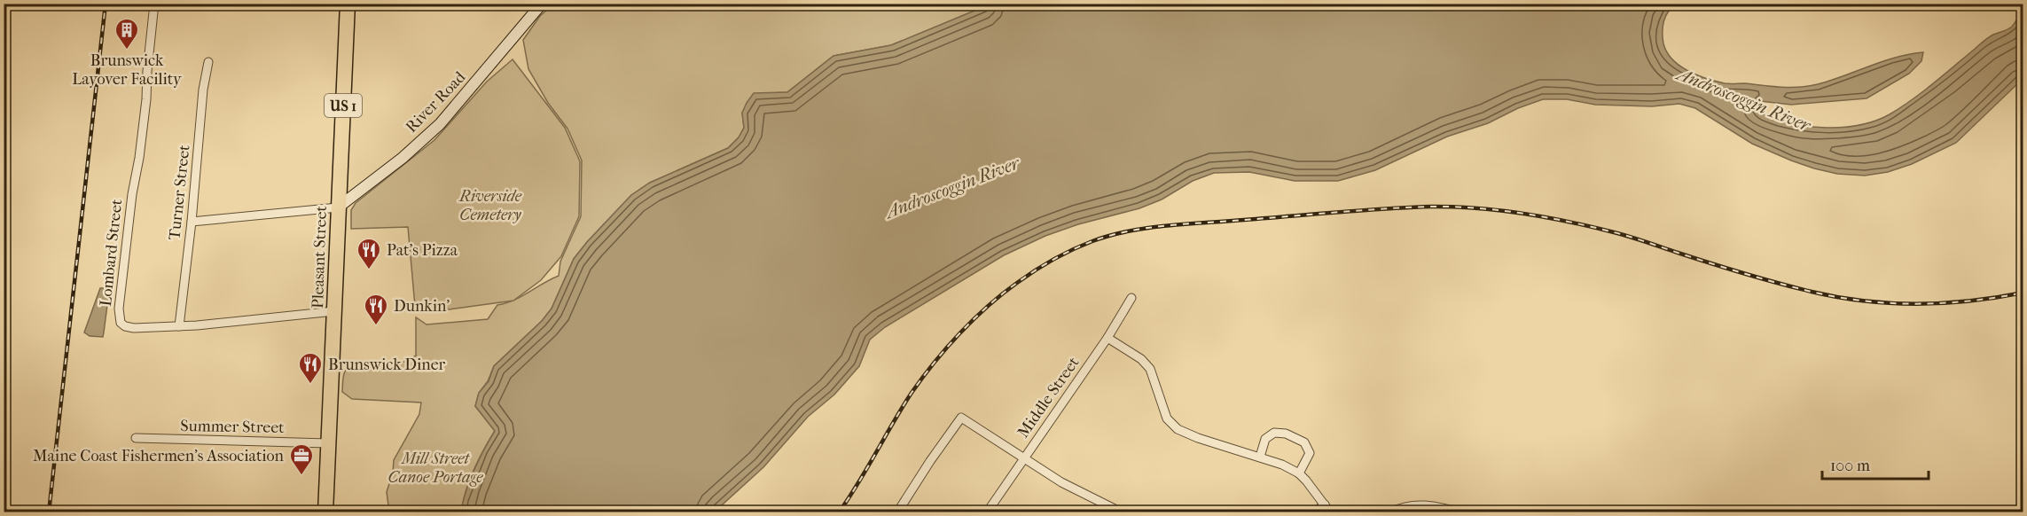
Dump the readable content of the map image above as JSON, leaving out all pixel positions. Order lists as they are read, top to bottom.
{
  "streets": {
    "highway": ["US 1", "Pleasant Street"],
    "street": [
      "River Road",
      "Turner Street",
      "Lombard Street",
      "Middle Street",
      "Summer Street"
    ]
  },
  "crossings": [
    ["River Road", "Pleasant Street"],
    ["Turner Street", "Lombard Street"],
    ["Lombard Street", "Pleasant Street"],
    ["Pleasant Street", "Summer Street"]
  ],
  "water": ["Androscoggin River"],
  "parks": ["Riverside Cemetery", "Mill Street Canoe Portage"],
  "places": {
    "building": ["Brunswick Layover Facility"],
    "restaurant": ["Pat's Pizza", "Dunkin'", "Brunswick Diner"],
    "office": ["Maine Coast Fishermen's Association"]
  },
  "scale_bar": "100 m"
}
